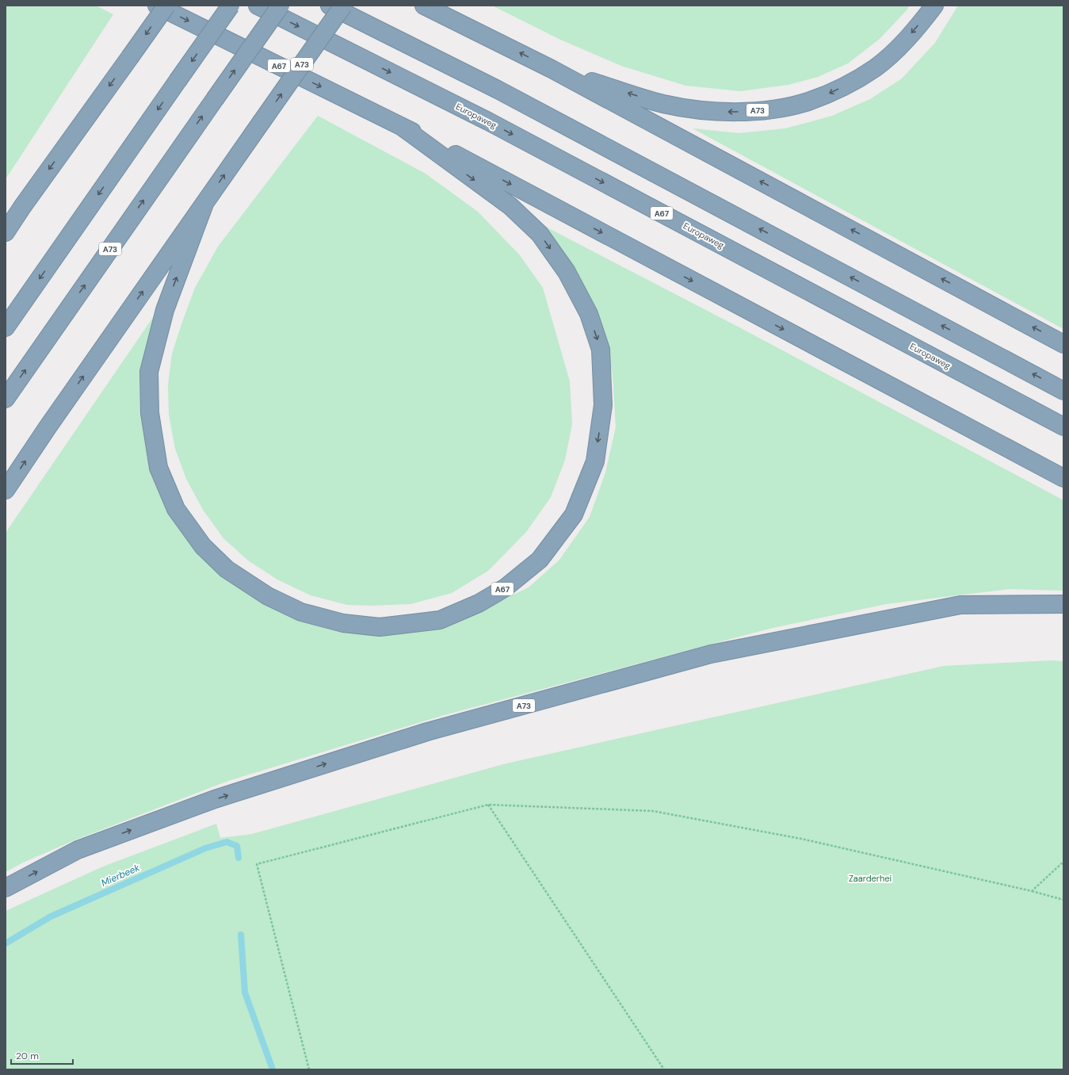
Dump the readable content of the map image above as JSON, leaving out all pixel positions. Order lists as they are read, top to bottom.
{
  "streets": {
    "highway": ["A73", "A67", "Europaweg"]
  },
  "crossings": [
    ["A73", "A67"]
  ],
  "water": ["Mierbeek"],
  "parks": ["Zaarderhei"],
  "scale_bar": "20 m"
}
